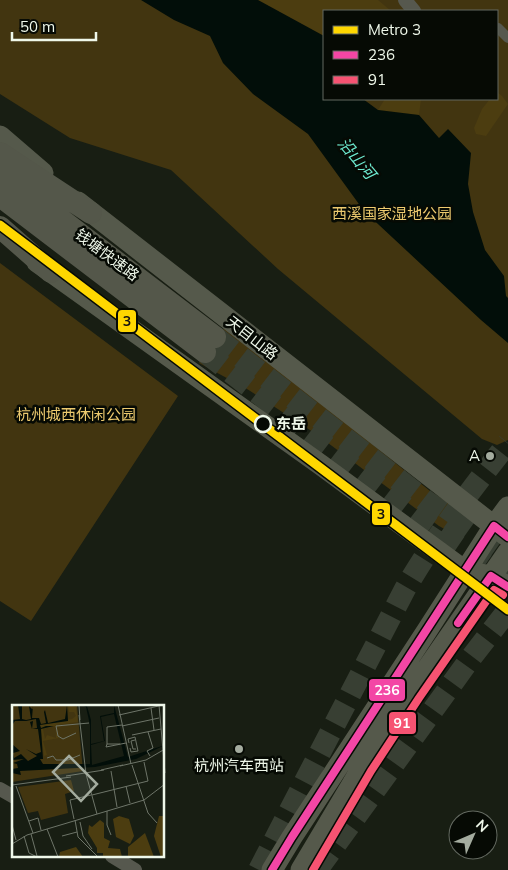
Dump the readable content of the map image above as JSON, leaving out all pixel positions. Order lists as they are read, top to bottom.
{
  "streets": {
    "highway": ["钱塘快速路"],
    "main road": ["天目山路"]
  },
  "water": ["沿山河"],
  "parks": ["西溪国家湿地公园", "杭州城西休闲公园"],
  "places": ["东岳", "A", "杭州汽车西站"],
  "lines": ["metro line 3", "transit line 236", "transit line 91"],
  "legend": ["Metro 3", "236", "91"],
  "scale_bar": "50 m",
  "north": "top right"
}
